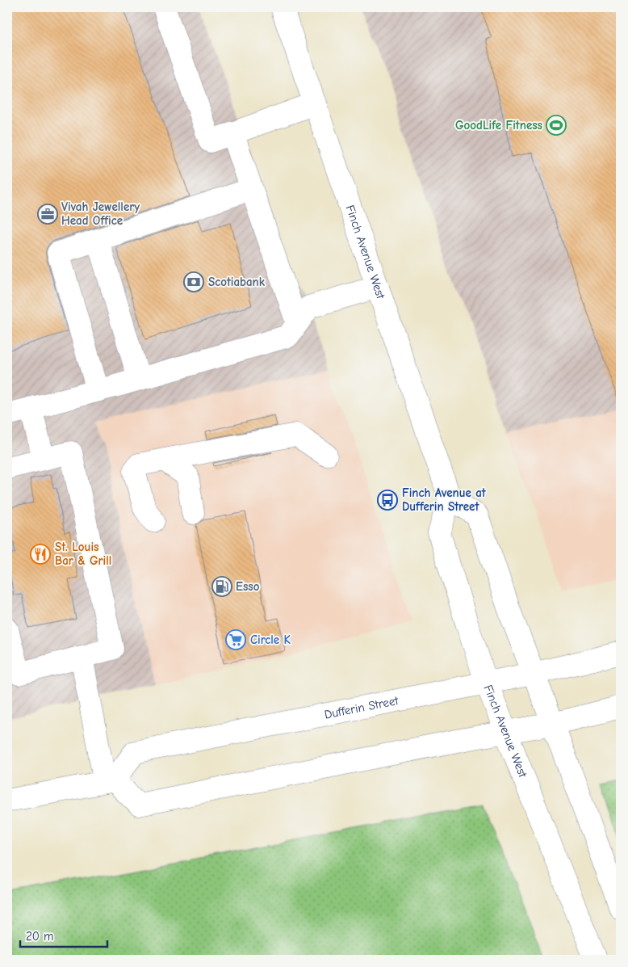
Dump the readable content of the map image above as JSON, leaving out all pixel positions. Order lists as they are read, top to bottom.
{
  "streets": {
    "main road": ["Finch Avenue West", "Dufferin Street"]
  },
  "crossings": [
    ["Finch Avenue West", "Dufferin Street"]
  ],
  "places": {
    "sports": ["GoodLife Fitness"],
    "office": ["Vivah Jewellery Head Office"],
    "bank": ["Scotiabank"],
    "bus stop": ["Finch Avenue at Dufferin Street"],
    "restaurant": ["St. Louis Bar & Grill"],
    "fuel station": ["Esso"],
    "supermarket": ["Circle K"]
  },
  "scale_bar": "20 m"
}
